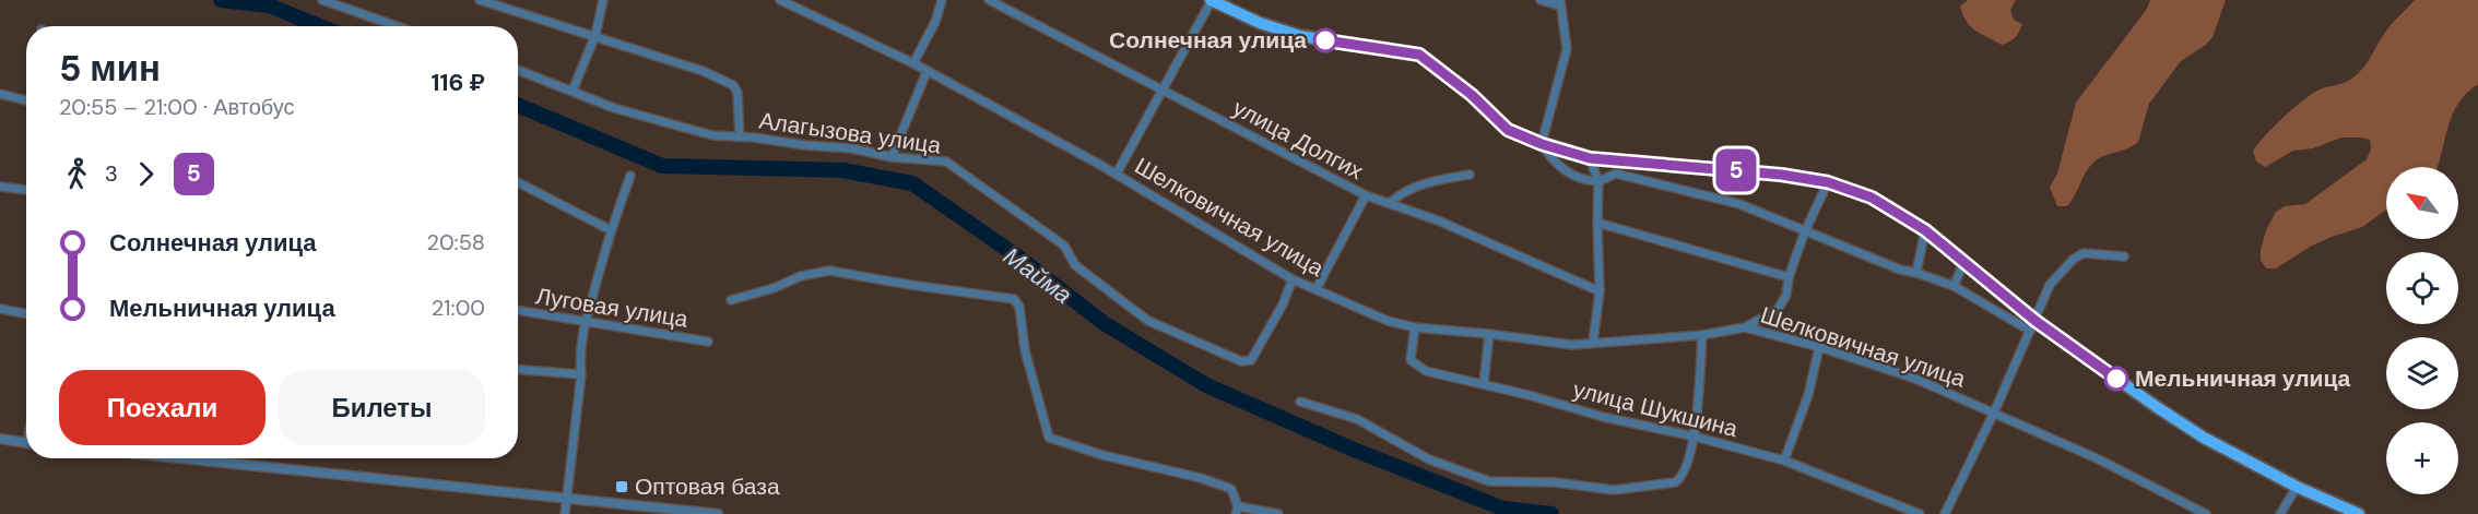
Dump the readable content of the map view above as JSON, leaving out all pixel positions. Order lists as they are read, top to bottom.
{
  "streets": {
    "street": [
      "Алагызова улица",
      "улица Долгих",
      "Шелковичная улица",
      "Луговая улица",
      "улица Шукшина"
    ]
  },
  "crossings": [
    ["Алагызова улица", "Шелковичная улица"],
    ["Шелковичная улица", "улица Шукшина"]
  ],
  "water": ["Майма"],
  "places": {
    "other": ["Солнечная улица", "Мельничная улица"],
    "transit": ["Оптовая база"]
  },
  "lines": ["bus line 5"],
  "north": "top left",
  "page": {
    "on_map": "5",
    "heading": ["5 мин", "20:55 – 21:00 · Автобус", "116 ₽"],
    "legs": ["3", "5"],
    "map_buttons": "+",
    "list": [
      {
        "name": "Солнечная улица",
        "value": "20:58"
      },
      {
        "name": "Мельничная улица",
        "value": "21:00"
      }
    ],
    "buttons": ["Поехали", "Билеты"]
  }
}
